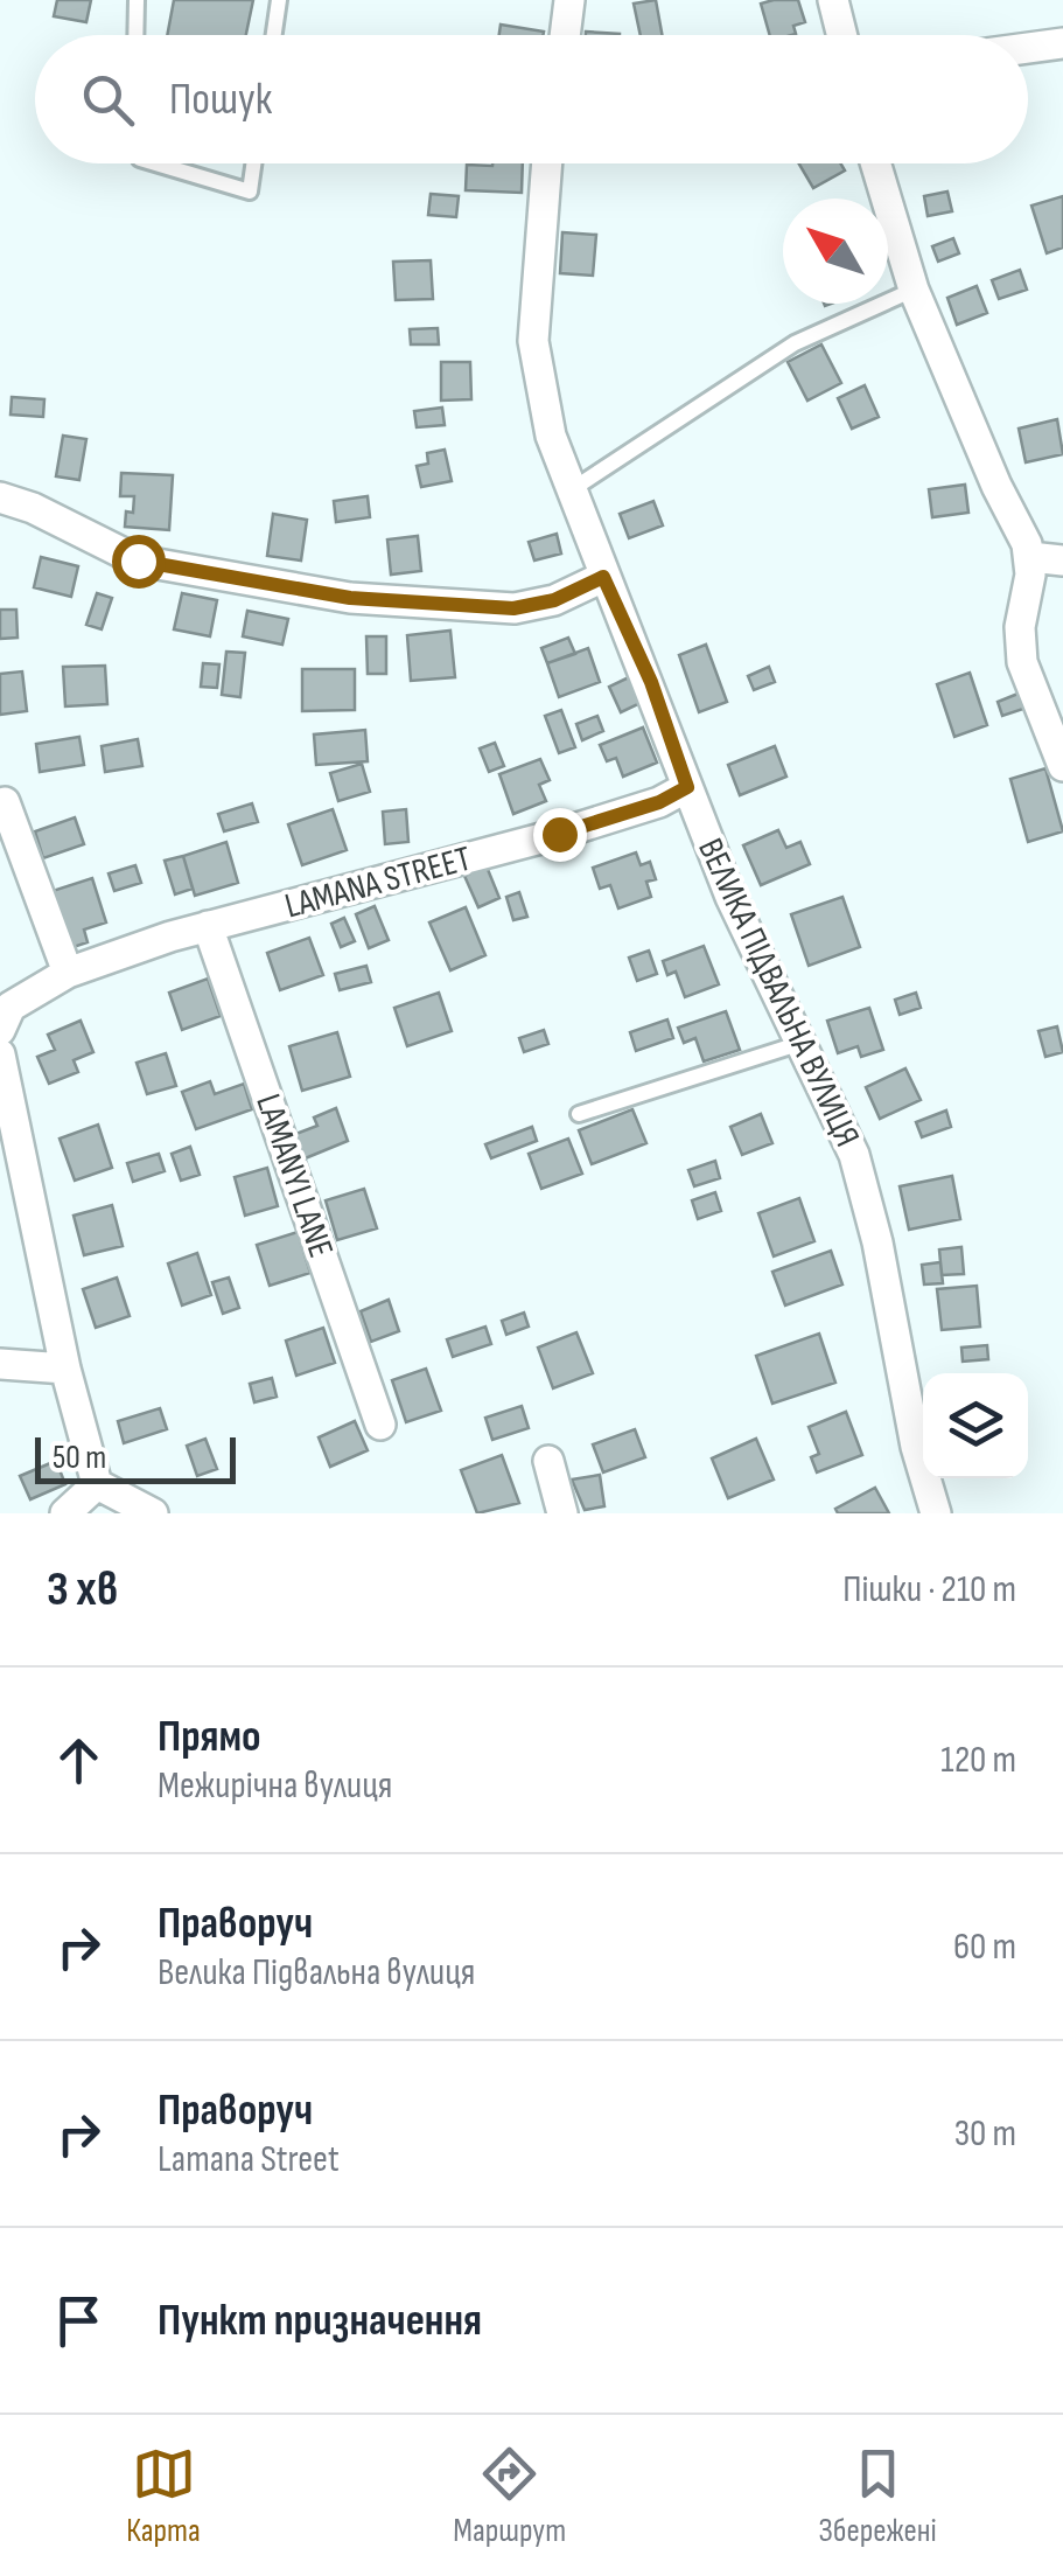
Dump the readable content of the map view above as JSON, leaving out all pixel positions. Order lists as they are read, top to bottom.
{
  "streets": {
    "street": ["LAMANA STREET", "ВЕЛИКА ПІДВАЛЬНА ВУЛИЦЯ", "LAMANYI LANE"]
  },
  "crossings": [
    ["LAMANA STREET", "ВЕЛИКА ПІДВАЛЬНА ВУЛИЦЯ"],
    ["LAMANA STREET", "LAMANYI LANE"]
  ],
  "scale_bar": "50 m",
  "north": "top left",
  "page": {
    "search": "Пошук",
    "scale": "50 m",
    "heading": ["3 хв", "Пішки · 210 m"],
    "list": [
      ["Прямо", "Межирічна вулиця", "120 m"],
      ["Праворуч", "Велика Підвальна вулиця", "60 m"],
      ["Праворуч", "Lamana Street", "30 m"],
      "Пункт призначення"
    ],
    "nav": ["Карта", "Маршрут", "Збережені"]
  }
}
